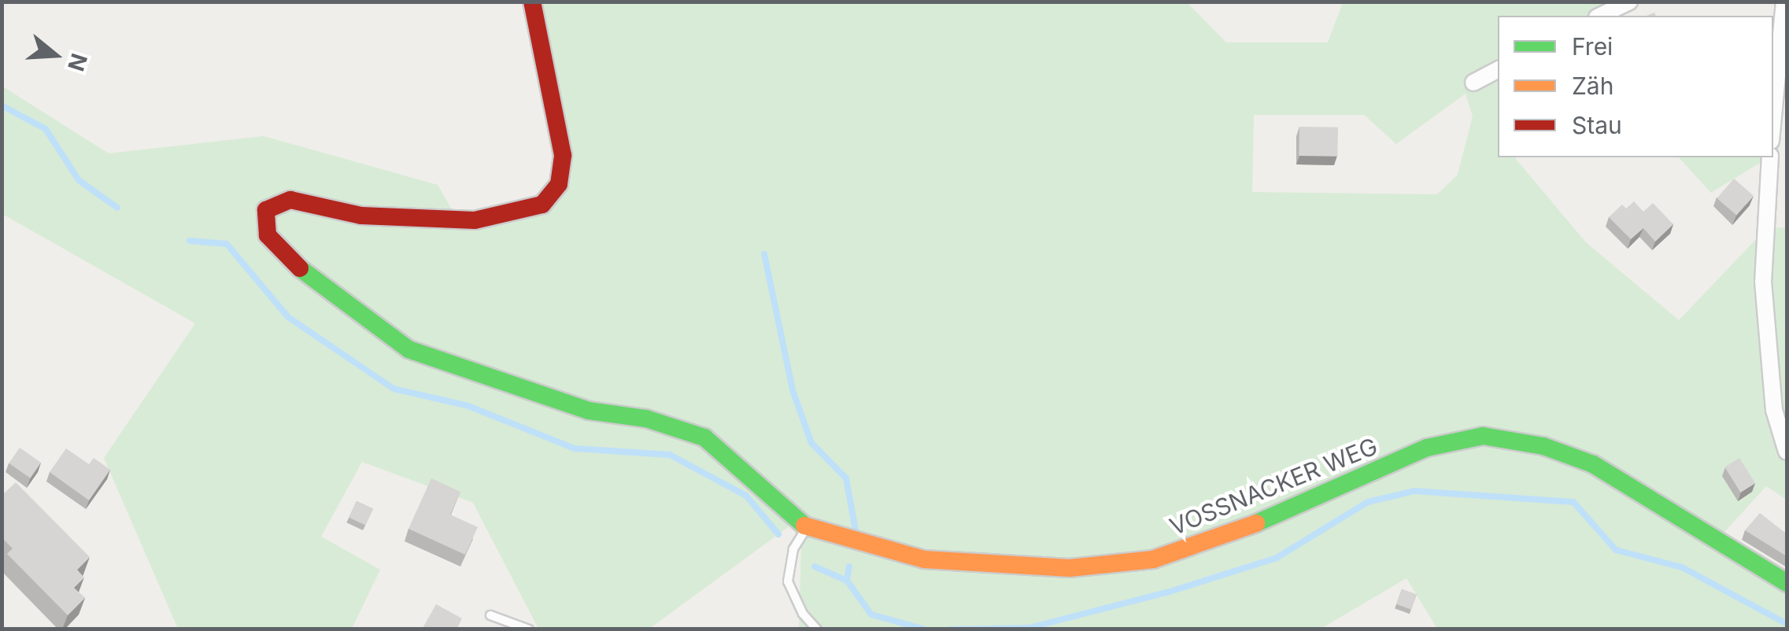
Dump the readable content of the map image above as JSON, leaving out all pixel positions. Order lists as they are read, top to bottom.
{
  "streets": {
    "street": ["VOSSNACKER WEG"]
  },
  "legend": ["Frei", "Zäh", "Stau"],
  "north": "right"
}
